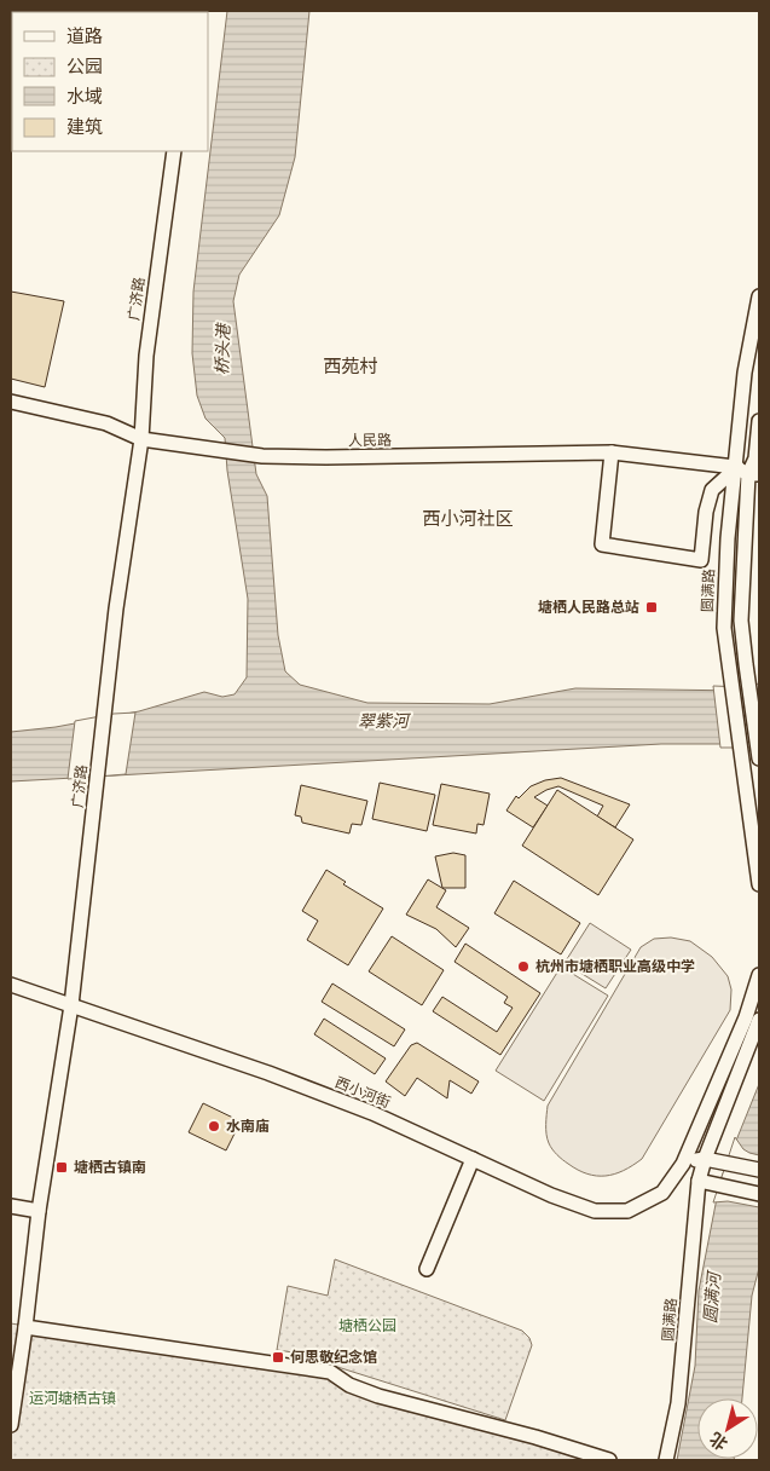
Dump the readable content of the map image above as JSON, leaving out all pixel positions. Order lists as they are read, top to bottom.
{
  "streets": {
    "street": [
      "广济路",
      "人民路",
      "圆满路",
      "西小河街"
    ]
  },
  "crossings": [
    ["广济路", "人民路"],
    ["广济路", "西小河街"],
    ["人民路", "圆满路"]
  ],
  "districts": ["西苑村", "西小河社区"],
  "water": ["桥头港", "翠紫河", "圆满河"],
  "parks": ["塘栖公园", "运河·塘栖古镇"],
  "places": {
    "transit": ["塘栖人民路总站", "塘栖古镇南", "何思敬纪念馆"],
    "other": ["杭州市塘栖职业高级中学", "水南庙"]
  },
  "legend": [
    "道路",
    "公园",
    "水域",
    "建筑"
  ],
  "north": "bottom left"
}
